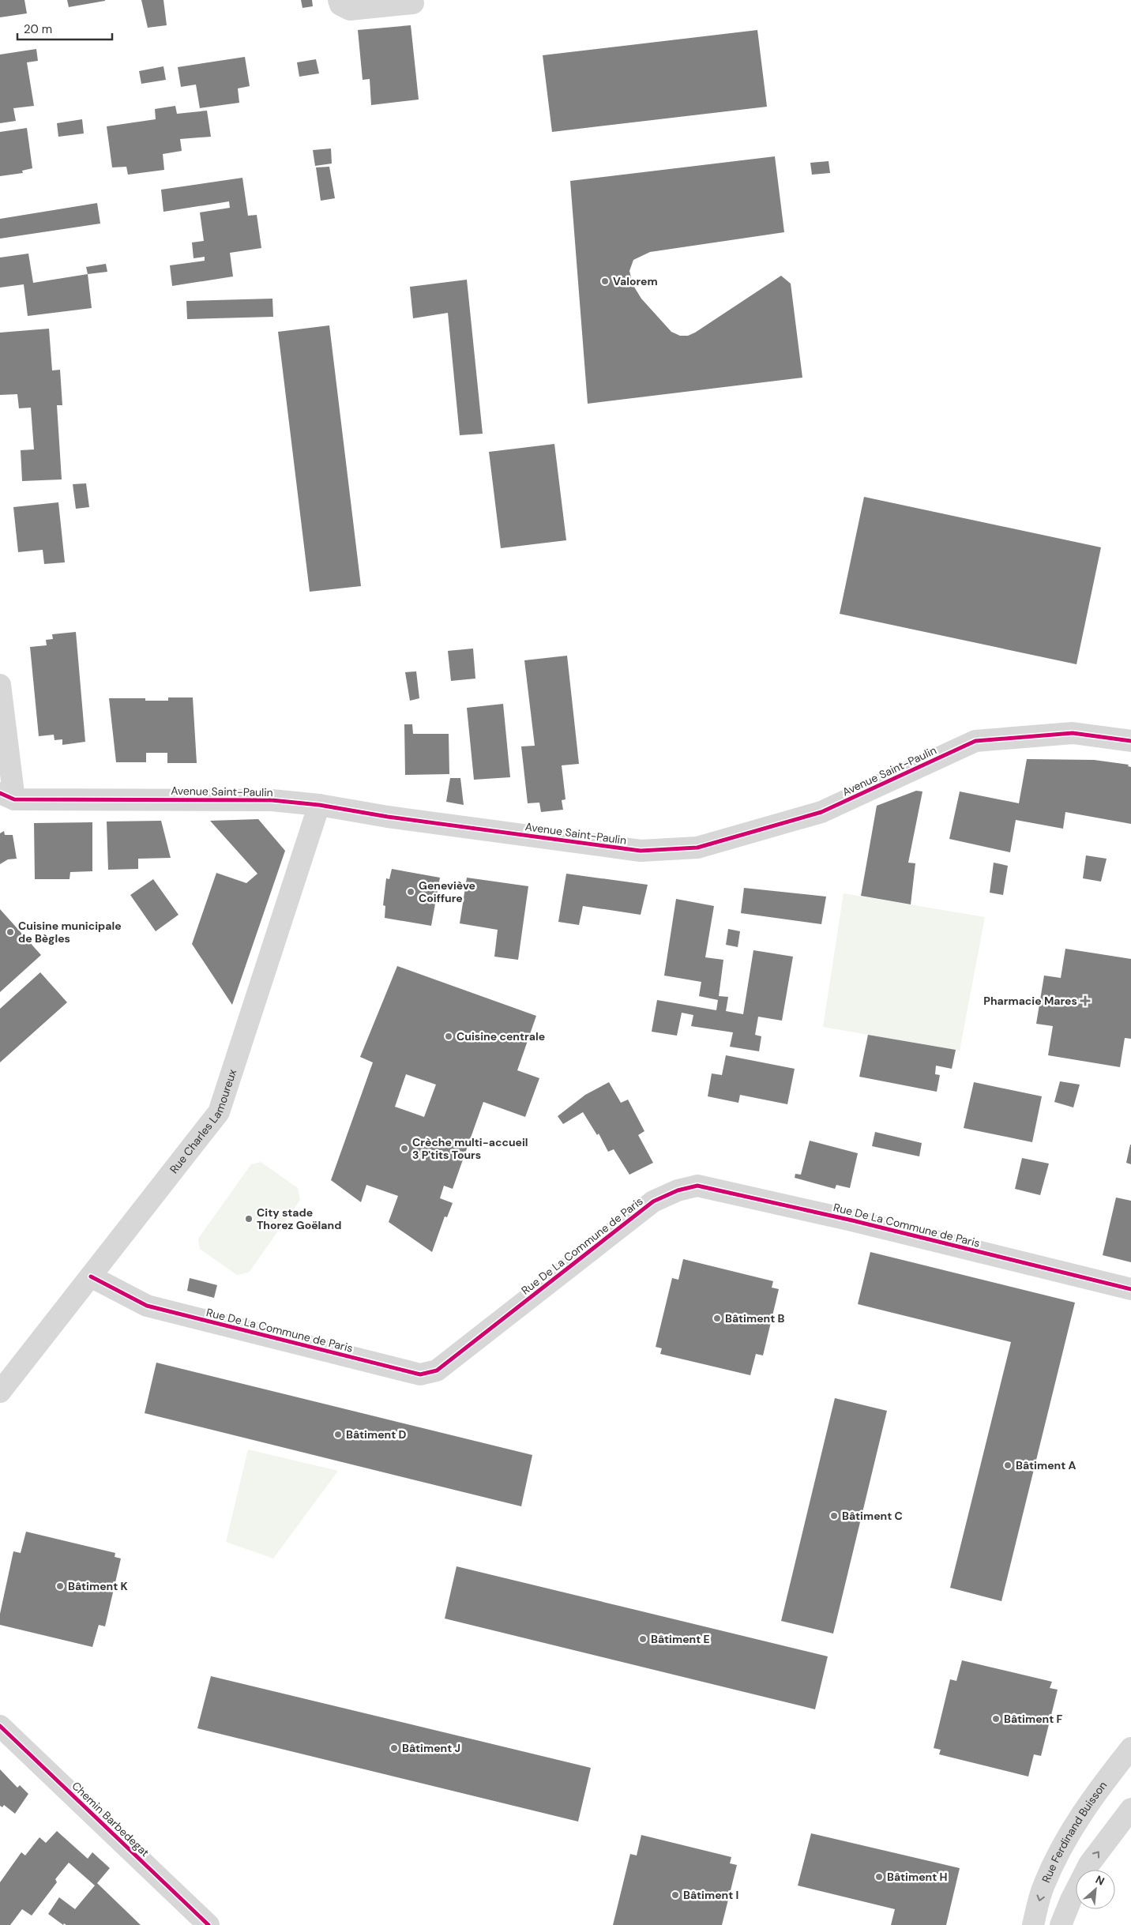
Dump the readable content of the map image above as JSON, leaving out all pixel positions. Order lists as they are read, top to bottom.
{
  "streets": {
    "street": [
      "Avenue Saint-Paulin",
      "Rue Charles Lamoureux",
      "Rue De La Commune de Paris",
      "Chemin Barbedegat",
      "Rue Ferdinand Buisson"
    ]
  },
  "crossings": [
    ["Avenue Saint-Paulin", "Rue Charles Lamoureux"],
    ["Rue Charles Lamoureux", "Rue De La Commune de Paris"]
  ],
  "places": {
    "other": [
      "Valorem",
      "Geneviève Coiffure",
      "Cuisine municipale de Bègles",
      "Cuisine centrale",
      "Crèche multi-accueil 3 P'tits Tours",
      "City stade Thorez Goëland",
      "Bâtiment B",
      "Bâtiment D",
      "Bâtiment A",
      "Bâtiment C",
      "Bâtiment K",
      "Bâtiment E",
      "Bâtiment F",
      "Bâtiment J",
      "Bâtiment H",
      "Bâtiment I"
    ],
    "health": ["Pharmacie Mares"]
  },
  "scale_bar": "20 m",
  "north": "top right"
}
